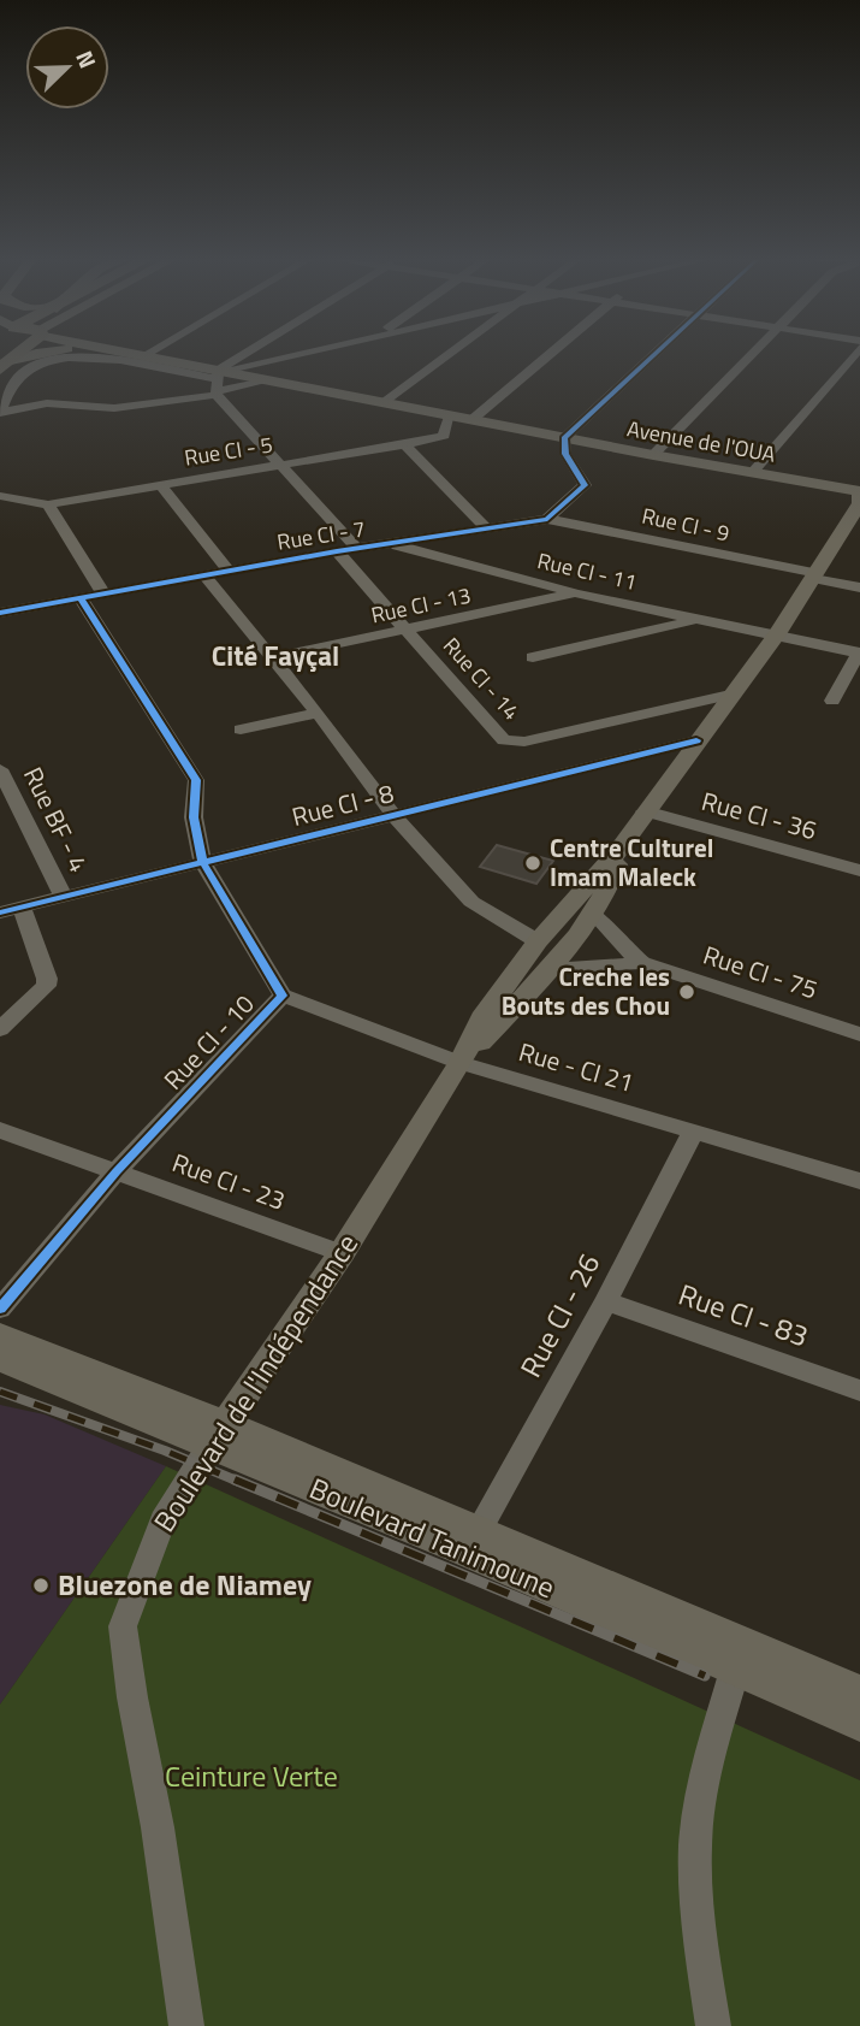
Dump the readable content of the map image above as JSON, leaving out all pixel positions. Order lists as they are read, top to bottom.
{
  "streets": {
    "main road": ["Avenue de l'OUA", "Boulevard de l'Indépendance", "Boulevard Tanimoune"],
    "street": [
      "Rue CI - 5",
      "Rue CI - 9",
      "Rue CI - 7",
      "Rue CI - 11",
      "Rue CI - 13",
      "Rue CI - 14",
      "Rue CI - 8",
      "Rue CI - 36",
      "Rue BF - 4",
      "Rue CI - 75",
      "Rue CI - 10",
      "Rue - CI 21",
      "Rue CI - 23",
      "Rue CI - 26",
      "Rue CI - 83"
    ]
  },
  "crossings": [
    ["Avenue de l'OUA", "Rue CI - 5"],
    ["Avenue de l'OUA", "Boulevard de l'Indépendance"],
    ["Rue CI - 9", "Rue CI - 7"],
    ["Rue CI - 9", "Boulevard de l'Indépendance"],
    ["Rue CI - 7", "Rue CI - 11"],
    ["Rue CI - 7", "Rue CI - 14"],
    ["Rue CI - 7", "Rue CI - 10"],
    ["Rue CI - 11", "Rue CI - 13"],
    ["Rue CI - 11", "Boulevard de l'Indépendance"],
    ["Rue CI - 13", "Rue CI - 14"],
    ["Rue CI - 14", "Boulevard de l'Indépendance"],
    ["Rue CI - 8", "Rue BF - 4"],
    ["Rue CI - 8", "Rue CI - 10"],
    ["Rue CI - 8", "Boulevard de l'Indépendance"],
    ["Rue CI - 36", "Boulevard de l'Indépendance"],
    ["Rue CI - 75", "Boulevard de l'Indépendance"],
    ["Rue CI - 10", "Rue - CI 21"],
    ["Rue CI - 10", "Rue CI - 23"],
    ["Rue - CI 21", "Rue CI - 26"],
    ["Rue - CI 21", "Boulevard de l'Indépendance"],
    ["Rue CI - 23", "Boulevard de l'Indépendance"],
    ["Rue CI - 26", "Rue CI - 83"],
    ["Rue CI - 26", "Boulevard Tanimoune"],
    ["Boulevard de l'Indépendance", "Boulevard Tanimoune"]
  ],
  "districts": ["Cité Fayçal"],
  "parks": ["Ceinture Verte"],
  "places": ["Centre Culturel Imam Maleck", "Creche les Bouts des Chou", "Bluezone de Niamey"],
  "north": "top right"
}
